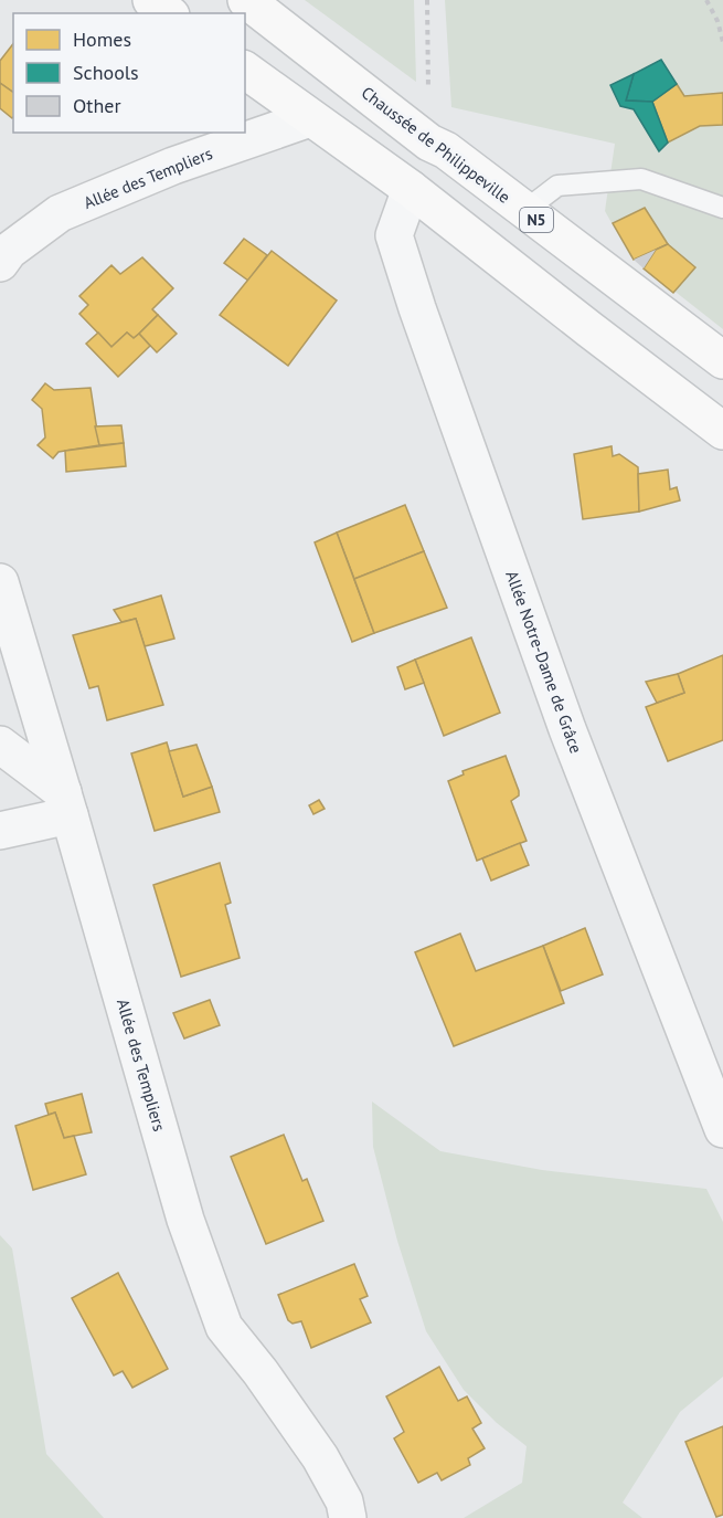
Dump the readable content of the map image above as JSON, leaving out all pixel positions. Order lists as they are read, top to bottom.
{
  "streets": {
    "main road": ["Chaussée de Philippeville", "N5"],
    "street": ["Allée des Templiers", "Allée Notre-Dame de Grâce"]
  },
  "legend": ["Homes", "Schools", "Other"]
}
